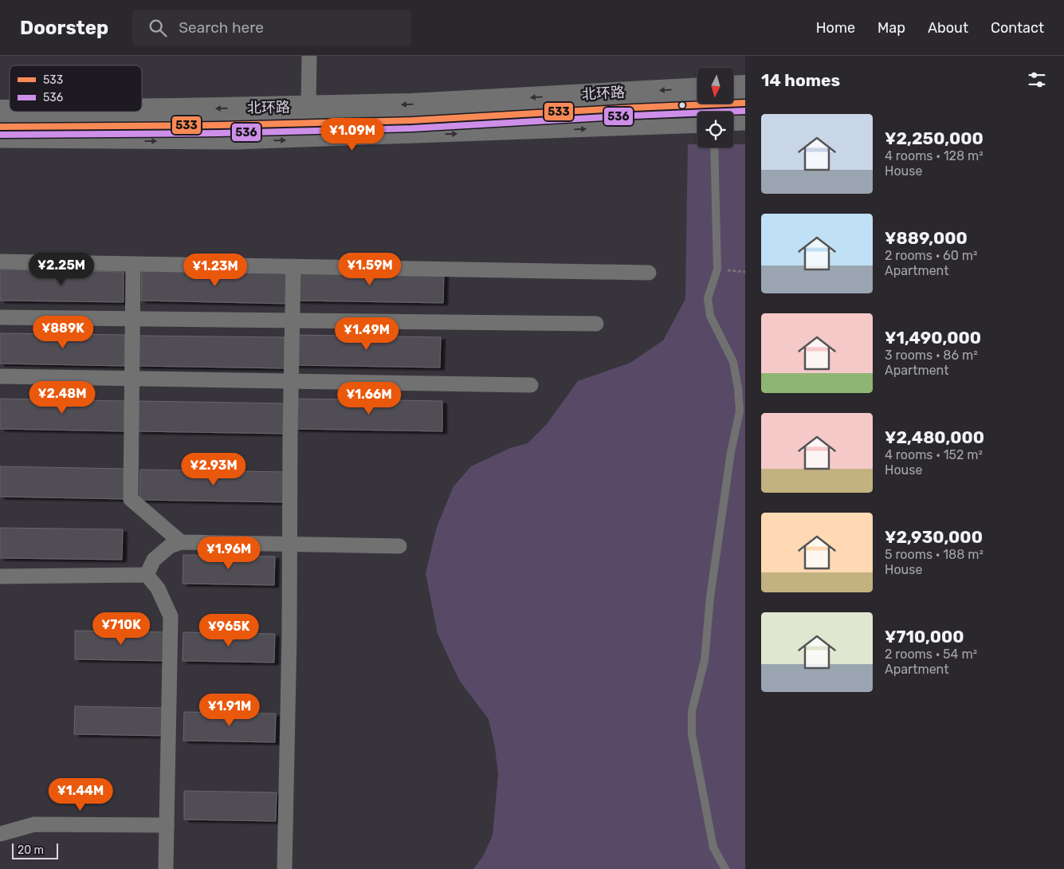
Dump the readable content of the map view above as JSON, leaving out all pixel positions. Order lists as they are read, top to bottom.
{
  "streets": {
    "highway": ["北环路"]
  },
  "lines": ["transit line 533", "transit line 536"],
  "legend": ["533", "536"],
  "scale_bar": "20 m",
  "north": "bottom",
  "page": {
    "header": "Doorstep",
    "search": "Search here",
    "nav": [
      "Home",
      "Map",
      "About",
      "Contact"
    ],
    "heading": "14 homes",
    "list": [
      {
        "name": "¥2,250,000",
        "note": "4 rooms · 128 m² · House"
      },
      {
        "name": "¥889,000",
        "note": "2 rooms · 60 m² · Apartment"
      },
      {
        "name": "¥1,490,000",
        "note": "3 rooms · 86 m² · Apartment"
      },
      {
        "name": "¥2,480,000",
        "note": "4 rooms · 152 m² · House"
      },
      {
        "name": "¥2,930,000",
        "note": "5 rooms · 188 m² · House"
      },
      {
        "name": "¥710,000",
        "note": "2 rooms · 54 m² · Apartment"
      }
    ],
    "price": [
      "¥1.09M",
      "¥2.25M",
      "¥1.59M",
      "¥1.23M",
      "¥889K",
      "¥1.49M",
      "¥2.48M",
      "¥1.66M",
      "¥2.93M",
      "¥1.96M",
      "¥710K",
      "¥965K",
      "¥1.91M",
      "¥1.44M"
    ],
    "scale": "20 m"
  }
}
